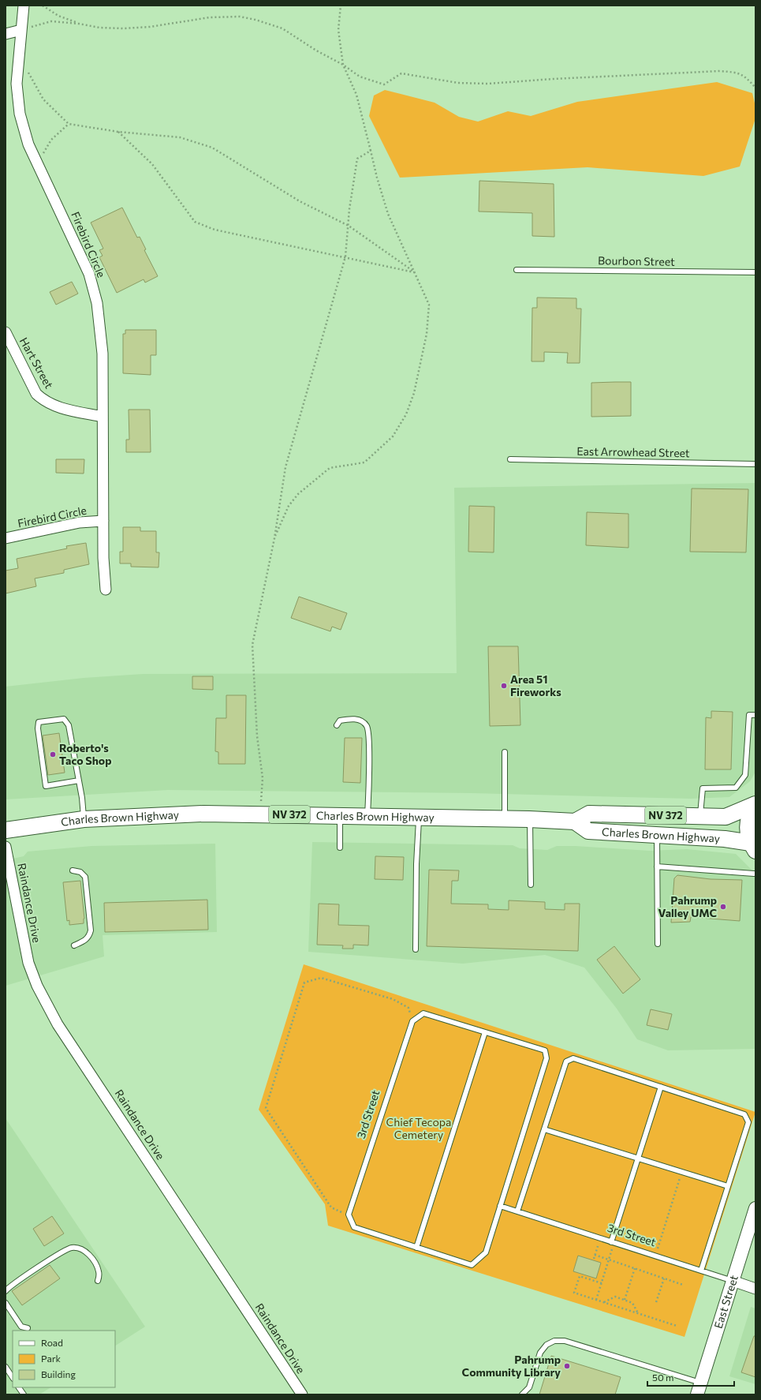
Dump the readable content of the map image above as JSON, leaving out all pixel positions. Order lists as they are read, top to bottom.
{
  "streets": {
    "main road": ["NV 372", "Charles Brown Highway"],
    "street": [
      "Firebird Circle",
      "Hart Street",
      "Raindance Drive",
      "3rd Street",
      "East Street"
    ],
    "lane": ["Bourbon Street", "East Arrowhead Street"]
  },
  "crossings": [
    ["Firebird Circle", "Hart Street"],
    ["NV 372", "Charles Brown Highway"],
    ["3rd Street", "East Street"]
  ],
  "parks": ["Chief Tecopa Cemetery"],
  "places": [
    "Area 51 Fireworks",
    "Roberto's Taco Shop",
    "Pahrump Valley UMC",
    "Pahrump Community Library"
  ],
  "legend": ["Road", "Park", "Building"],
  "scale_bar": "50 m"
}
